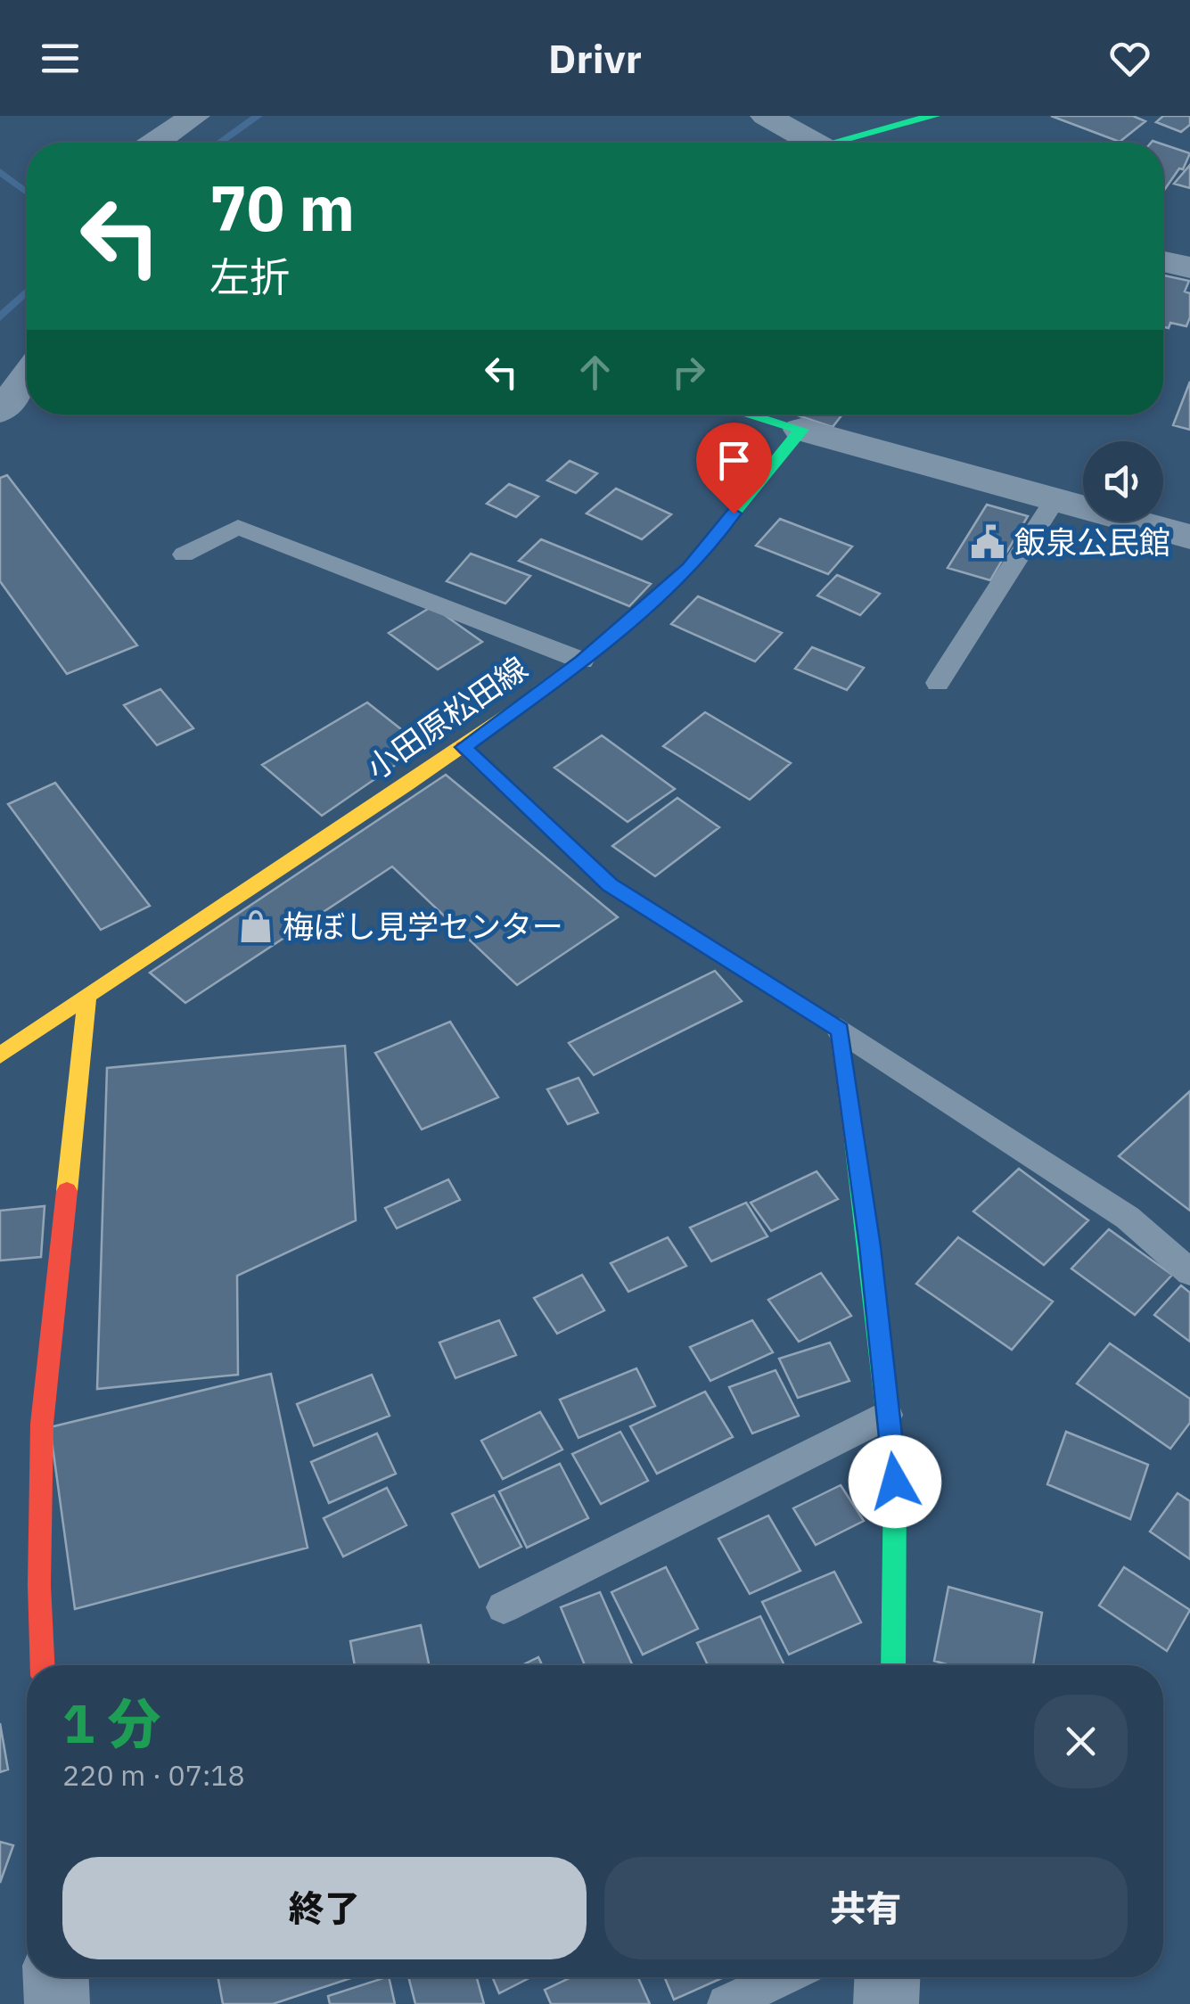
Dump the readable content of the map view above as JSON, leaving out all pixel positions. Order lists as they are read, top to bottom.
{
  "streets": {
    "street": ["小田原松田線"]
  },
  "places": {
    "public building": ["飯泉公民館"],
    "shop": ["梅ぼし見学センター"]
  },
  "page": {
    "header": "Drivr",
    "turn": ["70 m", "左折"],
    "heading": ["1 分", "220 m · 07:18"],
    "buttons": ["終了", "共有"]
  }
}
